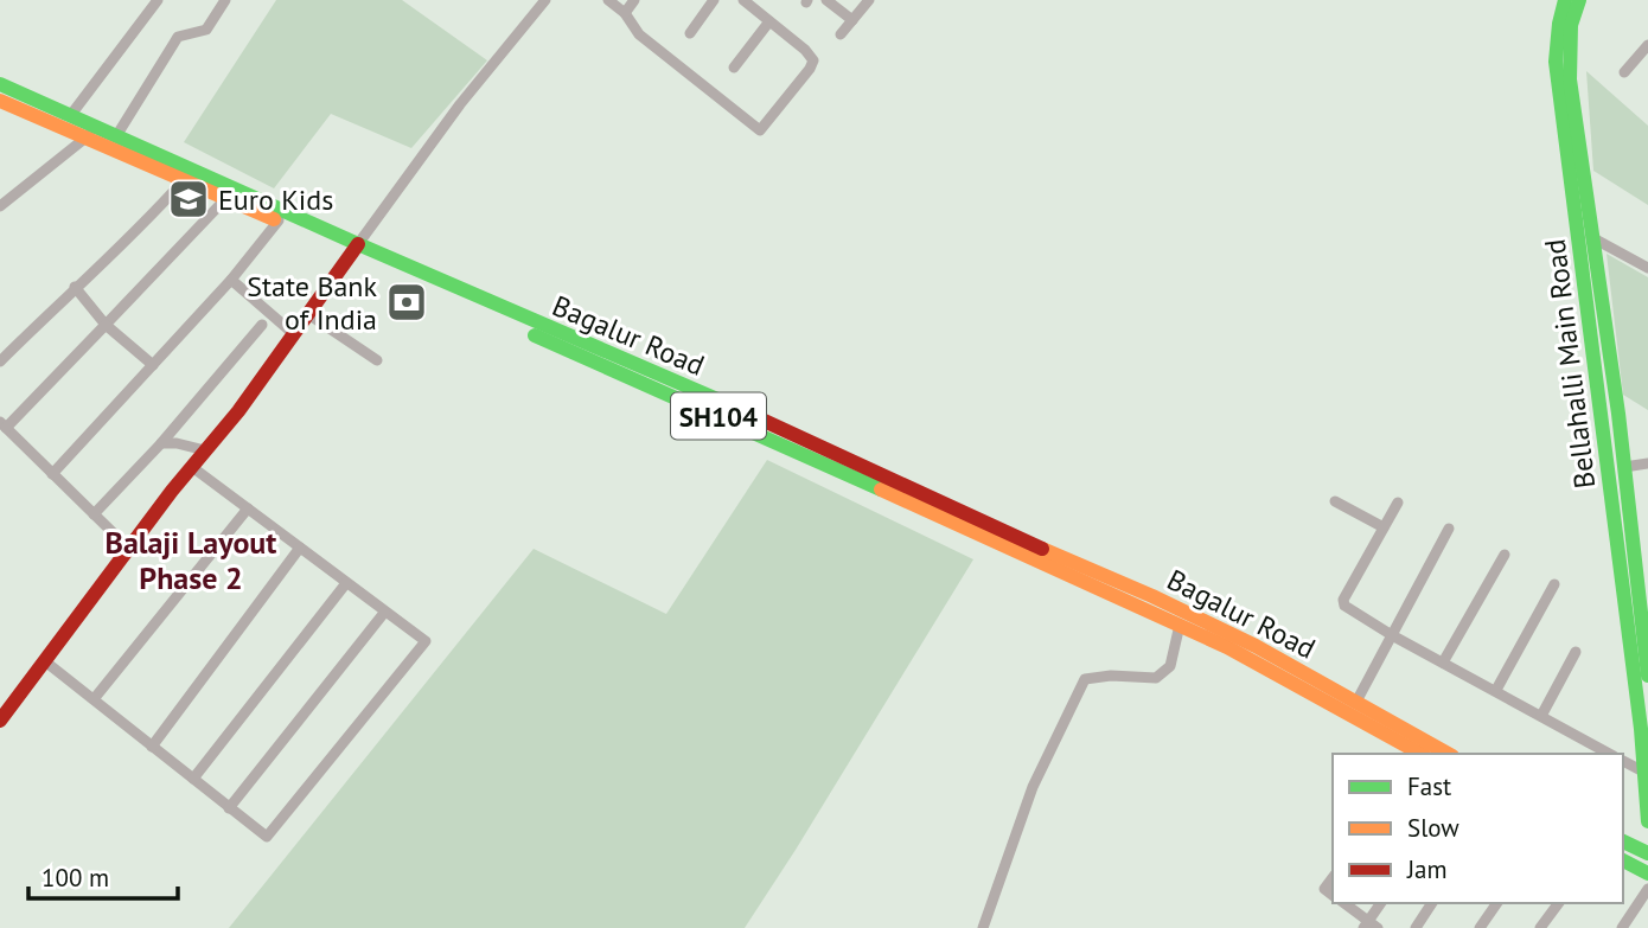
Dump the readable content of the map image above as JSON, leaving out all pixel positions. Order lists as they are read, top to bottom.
{
  "streets": {
    "main road": ["Bagalur Road", "Bellahalli Main Road", "SH104"]
  },
  "districts": ["Balaji Layout Phase 2"],
  "places": {
    "school or university": ["Euro Kids"],
    "bank": ["State Bank of India"]
  },
  "legend": ["Fast", "Slow", "Jam"],
  "scale_bar": "100 m"
}
